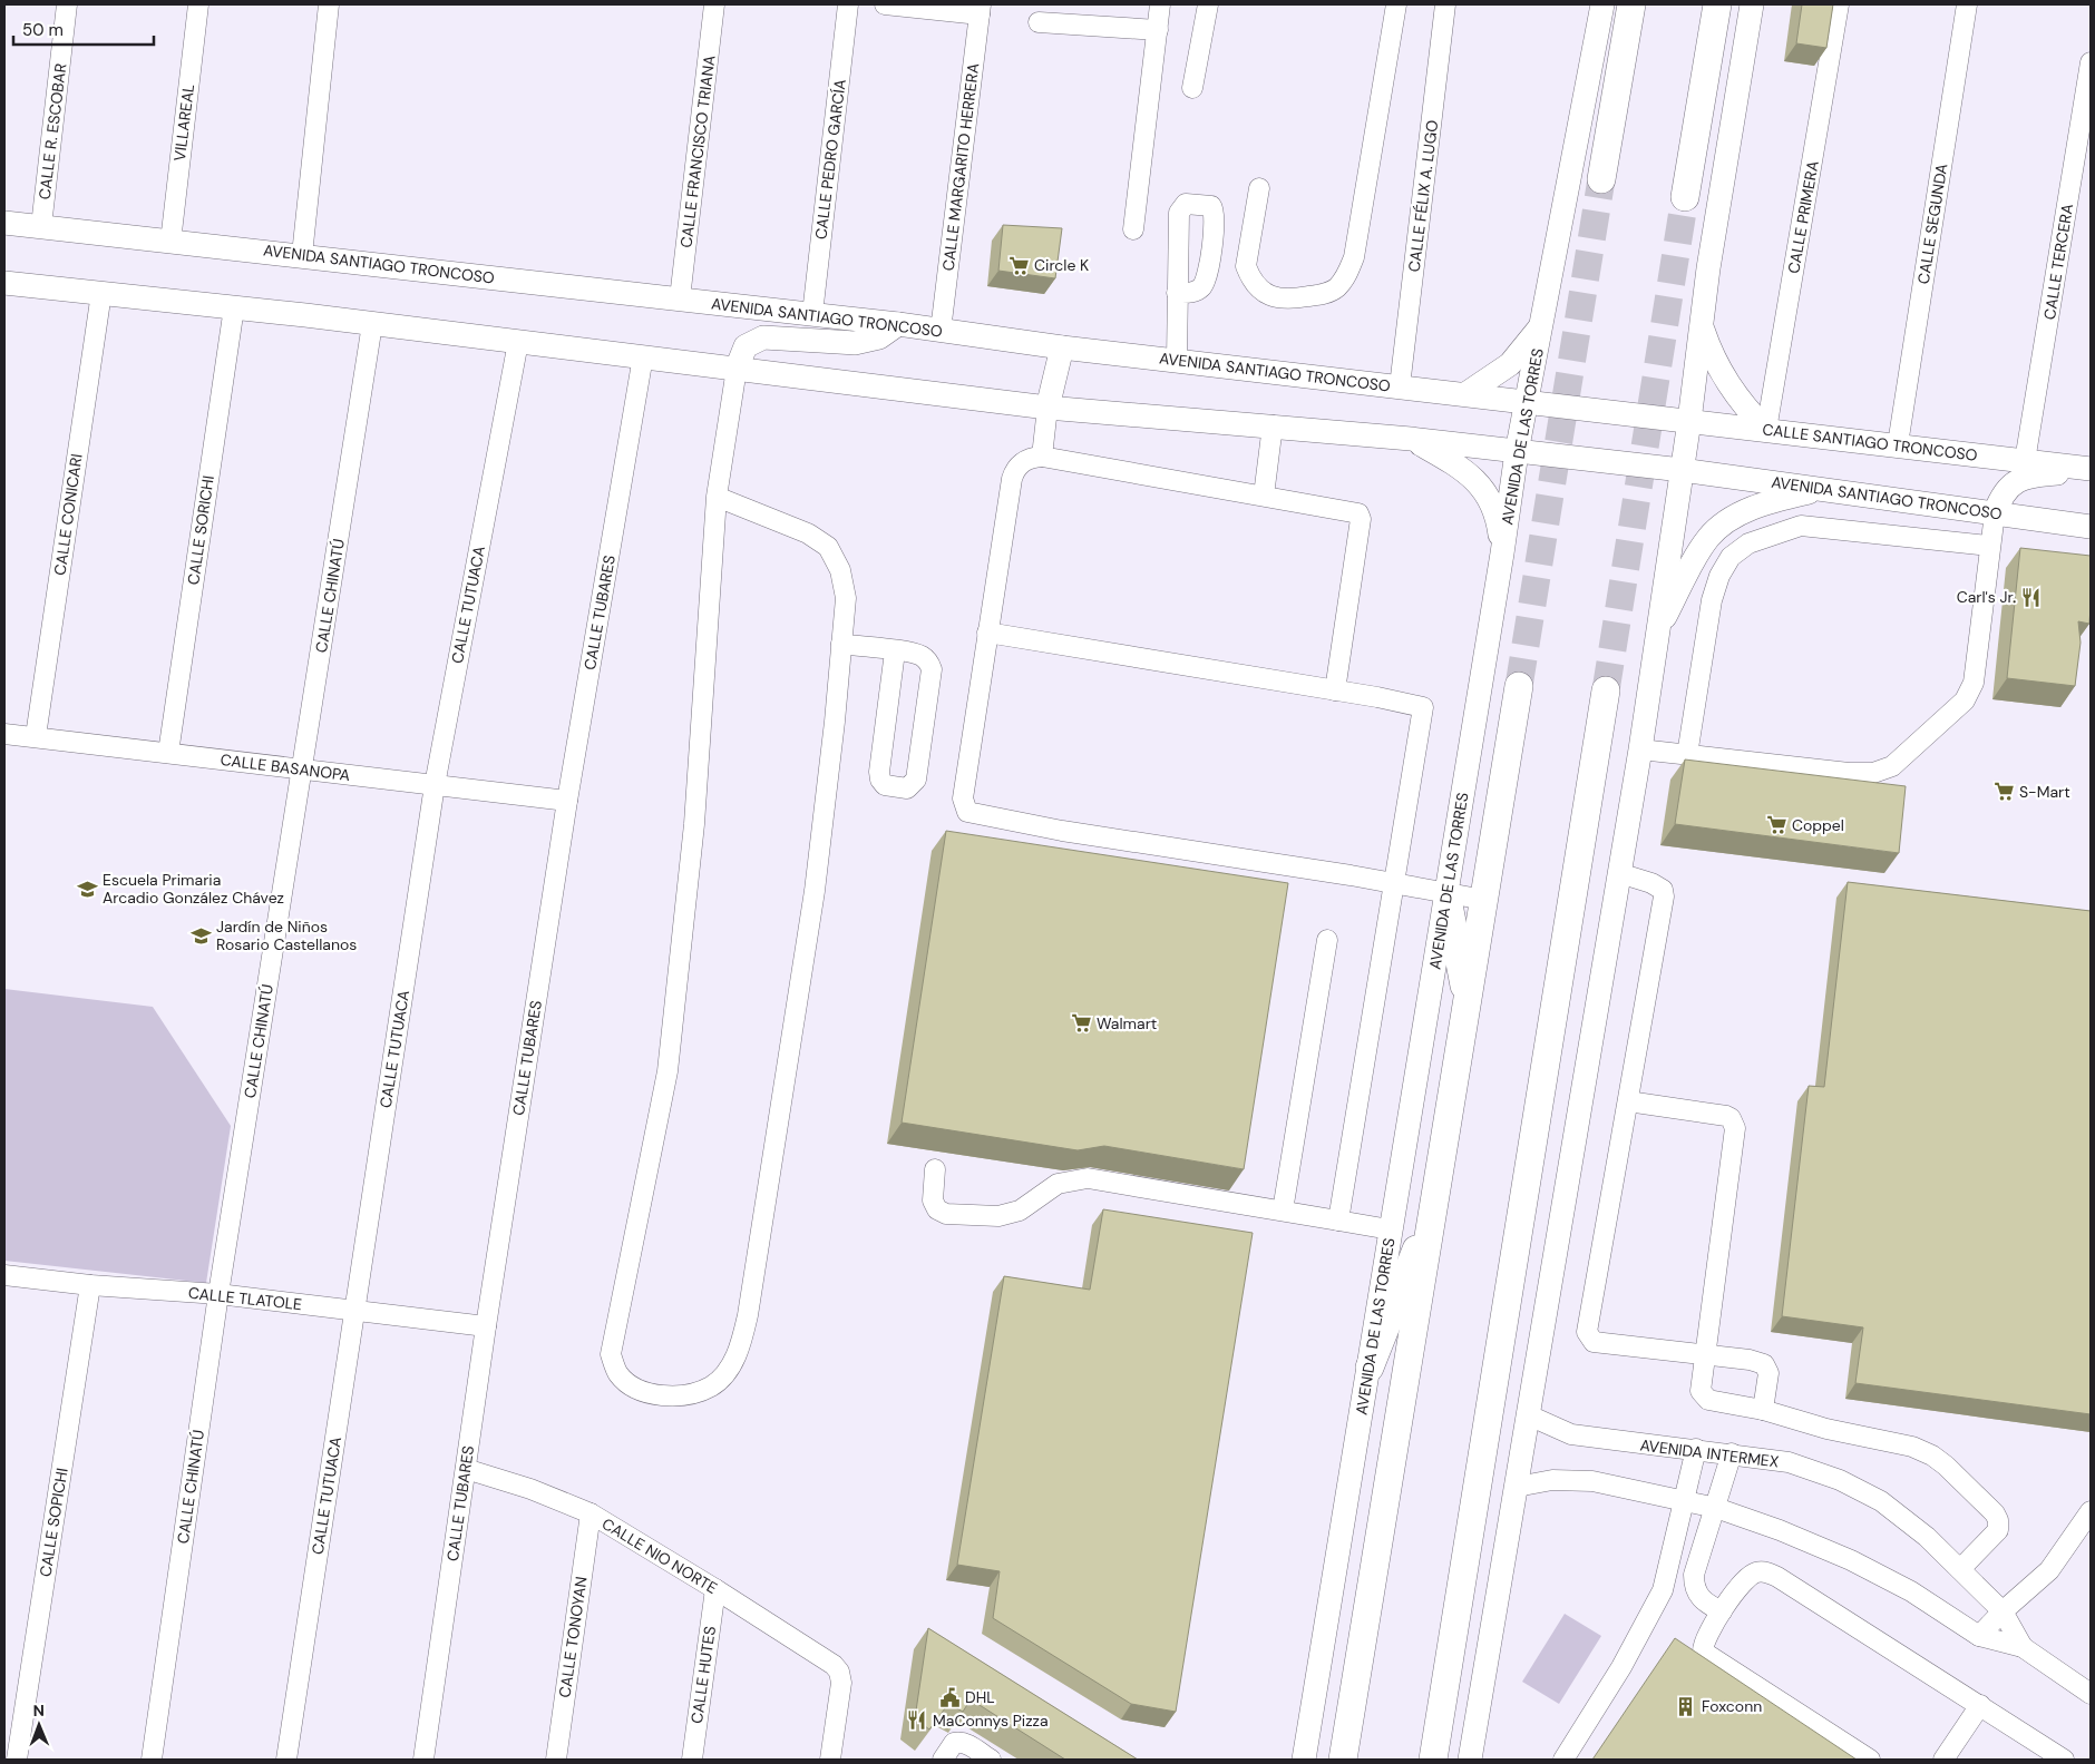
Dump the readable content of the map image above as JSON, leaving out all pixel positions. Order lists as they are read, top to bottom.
{
  "streets": {
    "main road": ["AVENIDA SANTIAGO TRONCOSO", "AVENIDA DE LAS TORRES", "CALLE SANTIAGO TRONCOSO"],
    "street": [
      "VILLAREAL",
      "CALLE R. ESCOBAR",
      "CALLE FRANCISCO TRIANA",
      "CALLE PEDRO GARCÍA",
      "CALLE MARGARITO HERRERA",
      "CALLE FÉLIX A. LUGO",
      "CALLE PRIMERA",
      "CALLE SEGUNDA",
      "CALLE TERCERA",
      "CALLE CONICARI",
      "CALLE SORICHI",
      "CALLE CHINATÚ",
      "CALLE TUTUACA",
      "CALLE TUBARES",
      "CALLE BASANOPA",
      "CALLE TLATOLE",
      "AVENIDA INTERMEX",
      "CALLE SOPICHI",
      "CALLE NIO NORTE",
      "CALLE TONOYAN",
      "CALLE HUTES"
    ]
  },
  "crossings": [
    ["VILLAREAL", "AVENIDA SANTIAGO TRONCOSO"],
    ["CALLE R. ESCOBAR", "AVENIDA SANTIAGO TRONCOSO"],
    ["CALLE FRANCISCO TRIANA", "AVENIDA SANTIAGO TRONCOSO"],
    ["CALLE PEDRO GARCÍA", "AVENIDA SANTIAGO TRONCOSO"],
    ["CALLE MARGARITO HERRERA", "AVENIDA SANTIAGO TRONCOSO"],
    ["CALLE FÉLIX A. LUGO", "AVENIDA SANTIAGO TRONCOSO"],
    ["CALLE PRIMERA", "CALLE SANTIAGO TRONCOSO"],
    ["CALLE SEGUNDA", "CALLE SANTIAGO TRONCOSO"],
    ["CALLE TERCERA", "CALLE SANTIAGO TRONCOSO"],
    ["AVENIDA SANTIAGO TRONCOSO", "AVENIDA DE LAS TORRES"],
    ["AVENIDA SANTIAGO TRONCOSO", "CALLE SANTIAGO TRONCOSO"],
    ["CALLE CONICARI", "CALLE BASANOPA"],
    ["CALLE SORICHI", "CALLE BASANOPA"],
    ["CALLE CHINATÚ", "CALLE BASANOPA"],
    ["CALLE CHINATÚ", "CALLE TLATOLE"],
    ["CALLE TUTUACA", "CALLE BASANOPA"],
    ["CALLE TUTUACA", "CALLE TLATOLE"],
    ["CALLE TUBARES", "CALLE BASANOPA"],
    ["CALLE TUBARES", "CALLE TLATOLE"],
    ["CALLE TUBARES", "CALLE NIO NORTE"],
    ["CALLE TLATOLE", "CALLE SOPICHI"],
    ["CALLE NIO NORTE", "CALLE TONOYAN"],
    ["CALLE NIO NORTE", "CALLE HUTES"]
  ],
  "places": {
    "supermarket": [
      "Circle K",
      "S-Mart",
      "Coppel",
      "Walmart"
    ],
    "restaurant": ["Carl's Jr.", "MaConnys Pizza"],
    "school or university": ["Escuela Primaria Arcadio González Chávez", "Jardín de Niños Rosario Castellanos"],
    "public building": ["DHL"],
    "building": ["Foxconn"]
  },
  "scale_bar": "50 m",
  "north": "top"
}
